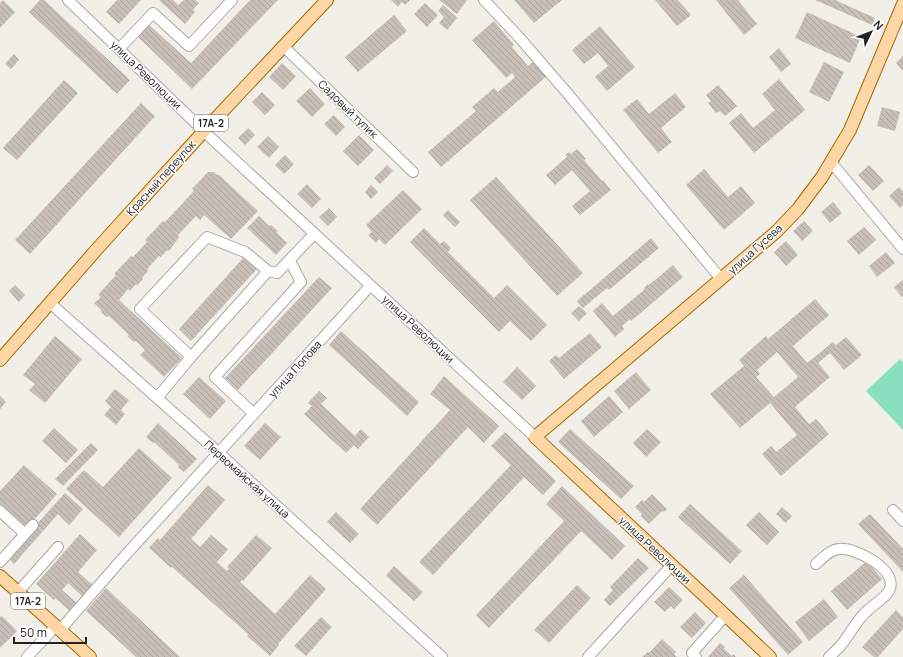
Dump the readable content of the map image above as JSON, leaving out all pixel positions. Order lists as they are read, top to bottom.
{
  "streets": {
    "main road": [
      "улица Революции",
      "17А-2",
      "Красный переулок",
      "улица Гусева"
    ],
    "street": ["Садовый тупик", "улица Попова", "Первомайская улица"]
  },
  "crossings": [
    ["улица Революции", "Красный переулок"],
    ["улица Революции", "улица Гусева"],
    ["улица Революции", "улица Попова"],
    ["Садовый тупик", "Красный переулок"],
    ["17А-2", "улица Попова"],
    ["Красный переулок", "Первомайская улица"],
    ["улица Попова", "Первомайская улица"]
  ],
  "scale_bar": "50 m",
  "north": "top right"
}
